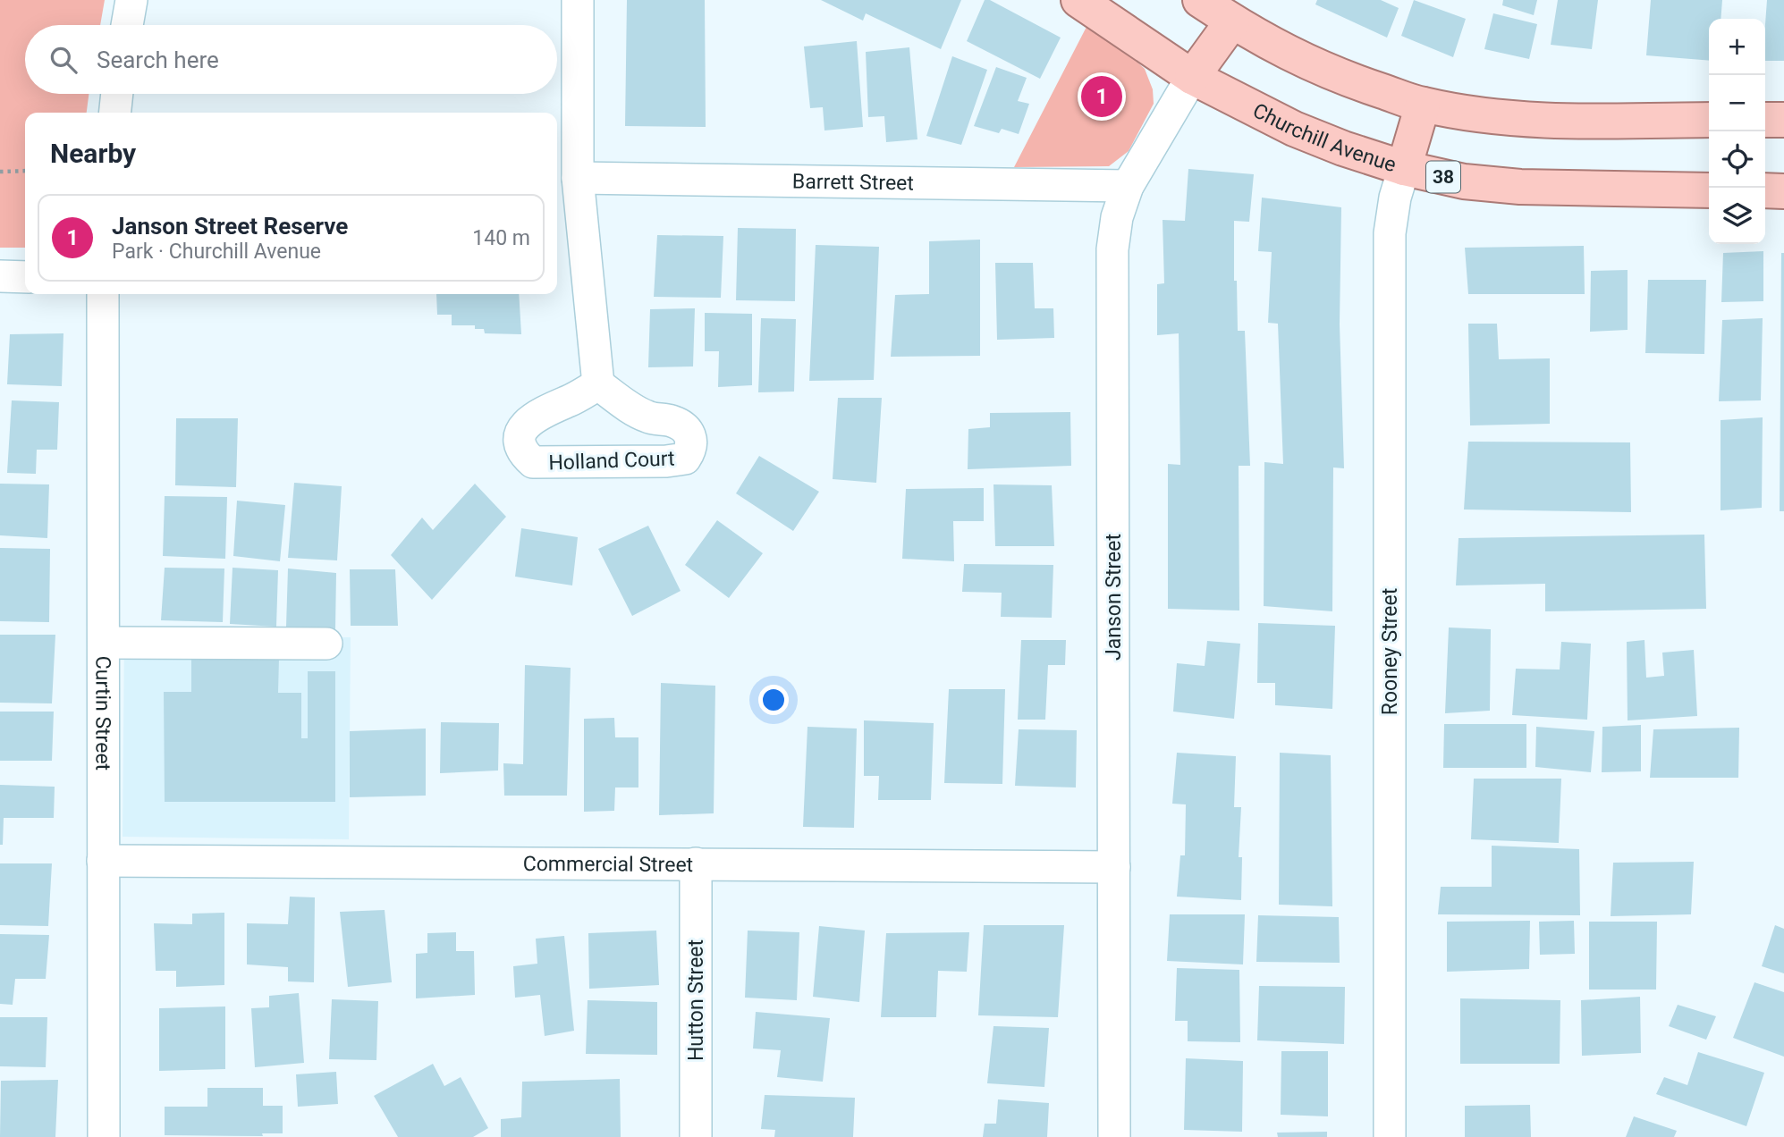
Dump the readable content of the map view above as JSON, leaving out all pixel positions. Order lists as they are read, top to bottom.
{
  "streets": {
    "main road": ["Churchill Avenue", "38"],
    "street": [
      "Barrett Street",
      "Holland Court",
      "Janson Street",
      "Rooney Street",
      "Curtin Street",
      "Commercial Street",
      "Hutton Street"
    ]
  },
  "crossings": [
    ["Churchill Avenue", "Janson Street"],
    ["Churchill Avenue", "Rooney Street"],
    ["Barrett Street", "Janson Street"],
    ["Janson Street", "Commercial Street"],
    ["Curtin Street", "Commercial Street"],
    ["Commercial Street", "Hutton Street"]
  ],
  "page": {
    "map_buttons": ["+", "−"],
    "search": "Search here",
    "pins": "1",
    "heading": "Nearby",
    "list": [
      {
        "mark": "1",
        "name": "Janson Street Reserve",
        "note": "Park · Churchill Avenue",
        "value": "140 m"
      }
    ]
  }
}
